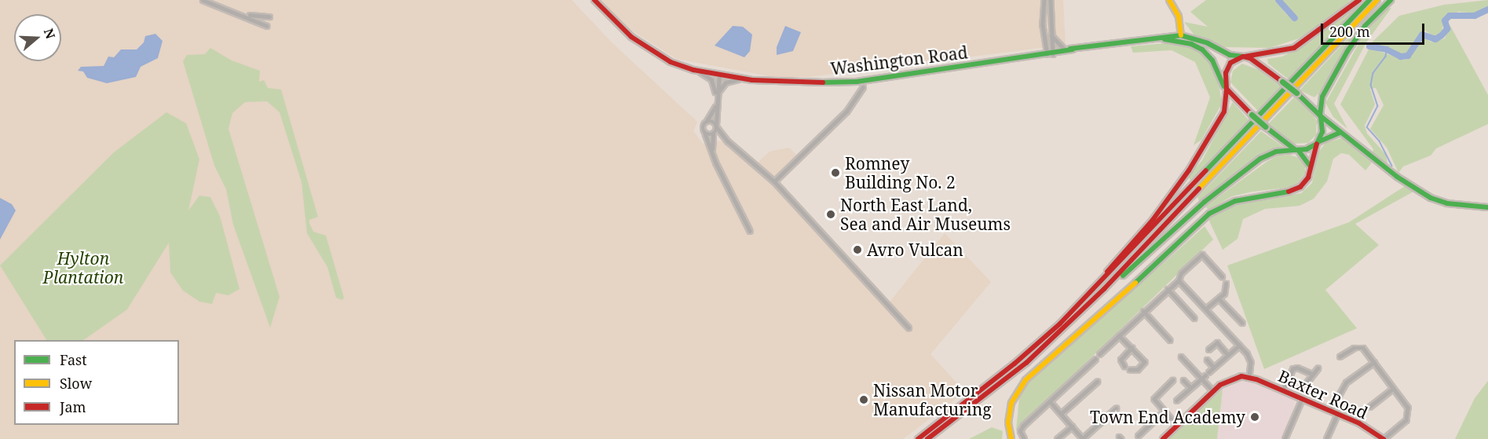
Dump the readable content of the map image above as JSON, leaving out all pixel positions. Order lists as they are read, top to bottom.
{
  "streets": {
    "main road": ["Washington Road", "Baxter Road"]
  },
  "parks": ["Hylton Plantation"],
  "places": [
    "Romney Building No. 2",
    "North East Land, Sea and Air Museums",
    "Avro Vulcan",
    "Nissan Motor Manufacturing",
    "Town End Academy"
  ],
  "legend": ["Fast", "Slow", "Jam"],
  "scale_bar": "200 m",
  "north": "right"
}
